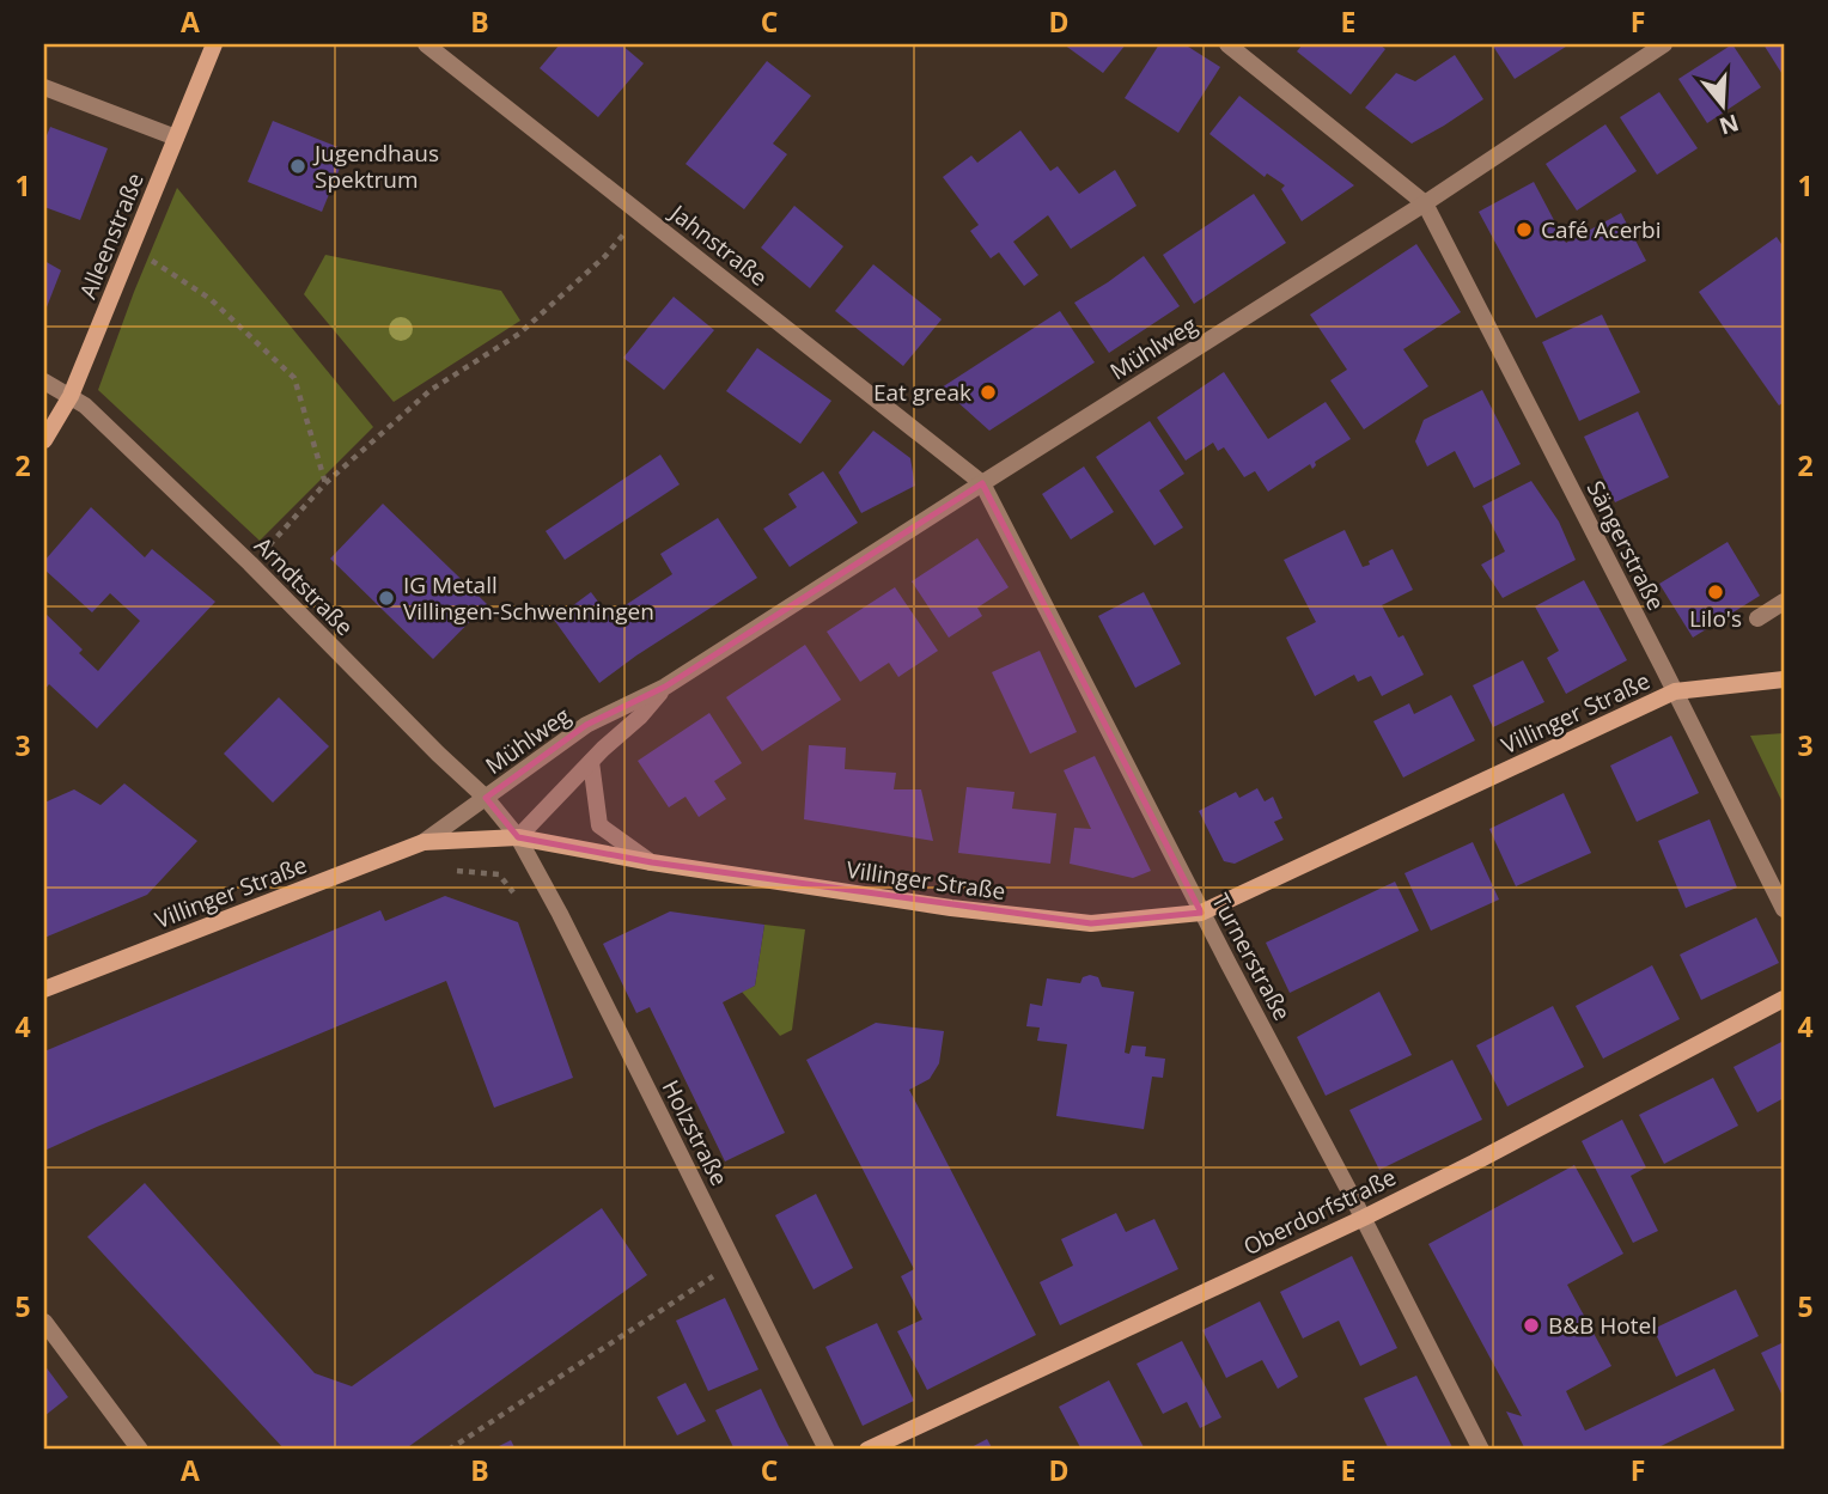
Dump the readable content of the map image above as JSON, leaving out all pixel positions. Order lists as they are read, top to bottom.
{
  "streets": {
    "main road": ["Alleenstraße", "Villinger Straße", "Oberdorfstraße"],
    "street": [
      "Jahnstraße",
      "Mühlweg",
      "Sängerstraße",
      "Arndtstraße",
      "Turnerstraße",
      "Holzstraße"
    ]
  },
  "crossings": [
    ["Alleenstraße", "Arndtstraße"],
    ["Jahnstraße", "Mühlweg"],
    ["Jahnstraße", "Turnerstraße"],
    ["Mühlweg", "Sängerstraße"],
    ["Mühlweg", "Arndtstraße"],
    ["Mühlweg", "Villinger Straße"],
    ["Mühlweg", "Turnerstraße"],
    ["Mühlweg", "Holzstraße"],
    ["Sängerstraße", "Villinger Straße"],
    ["Arndtstraße", "Villinger Straße"],
    ["Arndtstraße", "Holzstraße"],
    ["Villinger Straße", "Turnerstraße"],
    ["Villinger Straße", "Holzstraße"],
    ["Turnerstraße", "Oberdorfstraße"]
  ],
  "places": [
    "Jugendhaus Spektrum",
    "Café Acerbi",
    "Eat greak",
    "Lilo's",
    "IG Metall Villingen-Schwenningen",
    "B&B Hotel"
  ],
  "north": "bottom",
  "grid": {
    "columns": [
      "A",
      "B",
      "C",
      "D",
      "E",
      "F"
    ],
    "rows": [
      "1",
      "2",
      "3",
      "4",
      "5"
    ]
  }
}
